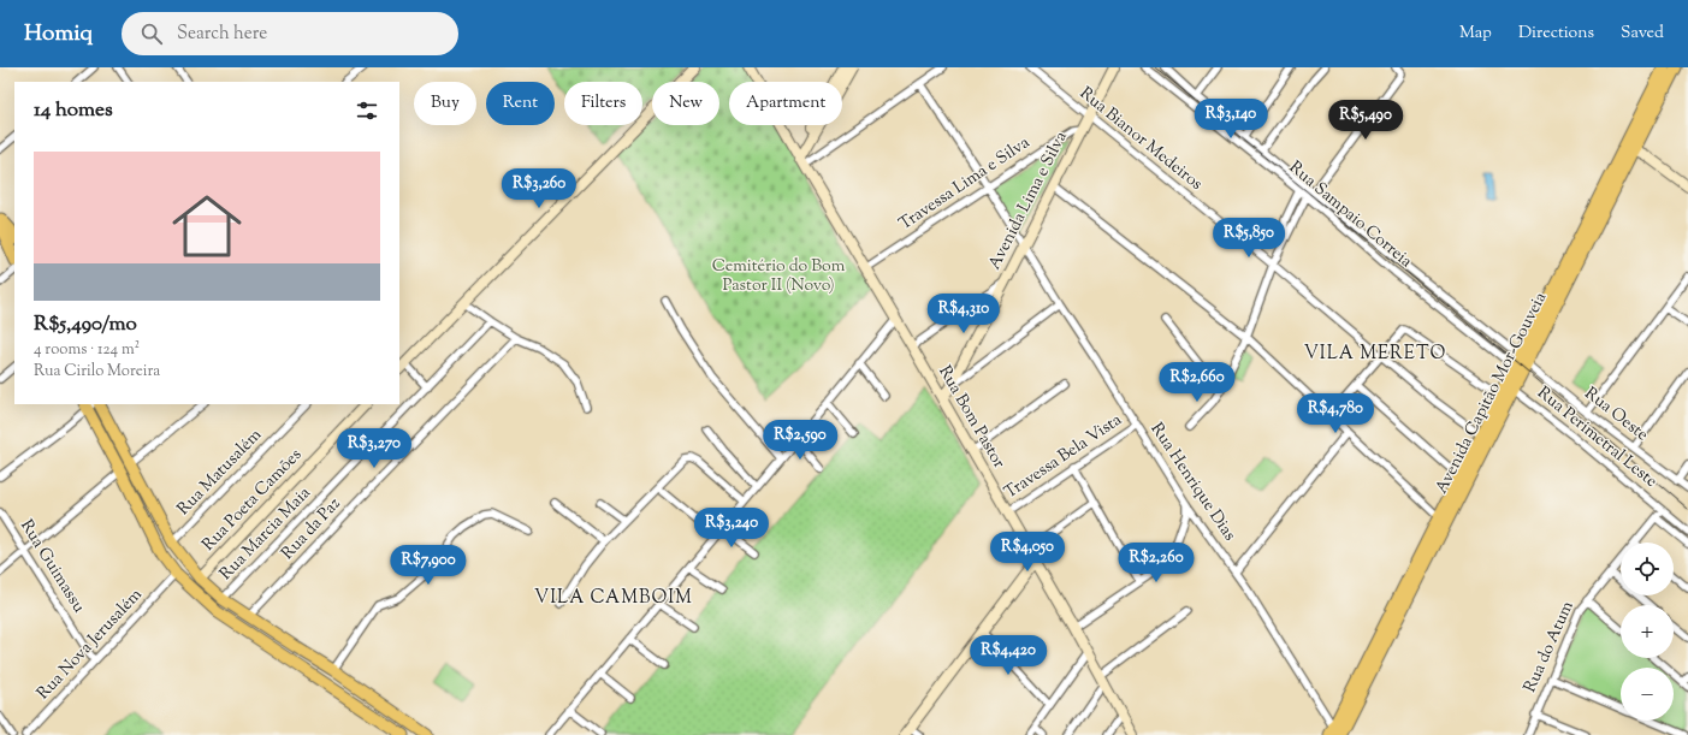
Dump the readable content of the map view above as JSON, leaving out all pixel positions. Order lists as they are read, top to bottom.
{
  "streets": {
    "main road": [
      "Avenida Lima e Silva",
      "Avenida Capitão Mor-Gouveia",
      "Rua Bom Pastor",
      "Rua Poeta Camões"
    ],
    "street": [
      "Rua Bianor Medeiros",
      "Travessa Lima e Silva",
      "Rua Sampaio Correia",
      "Rua Oeste",
      "Rua Perimetral Leste",
      "Travessa Bela Vista",
      "Rua Matusalém",
      "Rua Henrique Dias",
      "Rua da Paz",
      "Rua Marcia Maia",
      "Rua Guimassu",
      "Rua Nova Jerusalém",
      "Rua do Atum"
    ]
  },
  "crossings": [
    ["Rua Bianor Medeiros", "Avenida Lima e Silva"],
    ["Rua Bianor Medeiros", "Avenida Capitão Mor-Gouveia"],
    ["Travessa Lima e Silva", "Avenida Lima e Silva"],
    ["Travessa Lima e Silva", "Rua Bom Pastor"],
    ["Travessa Lima e Silva", "Rua Henrique Dias"],
    ["Avenida Lima e Silva", "Rua Bom Pastor"],
    ["Avenida Lima e Silva", "Rua Henrique Dias"],
    ["Rua Sampaio Correia", "Avenida Capitão Mor-Gouveia"],
    ["Rua Sampaio Correia", "Rua Oeste"],
    ["Avenida Capitão Mor-Gouveia", "Rua Oeste"],
    ["Avenida Capitão Mor-Gouveia", "Rua Perimetral Leste"],
    ["Avenida Capitão Mor-Gouveia", "Rua Henrique Dias"],
    ["Rua Bom Pastor", "Travessa Bela Vista"],
    ["Rua Perimetral Leste", "Rua do Atum"],
    ["Travessa Bela Vista", "Rua Henrique Dias"],
    ["Rua Guimassu", "Rua Nova Jerusalém"]
  ],
  "districts": ["VILA MERETO", "VILA CAMBOIM"],
  "parks": ["Cemitério do Bom Pastor II (Novo)"],
  "page": {
    "header": "Homiq",
    "search": "Search here",
    "nav": ["Map", "Directions", "Saved"],
    "chip": [
      "Buy",
      "Rent",
      "Filters",
      "New",
      "Apartment"
    ],
    "heading": "14 homes",
    "price": [
      "R$3,140",
      "R$5,490",
      "R$3,260",
      "R$5,850",
      "R$4,310",
      "R$2,660",
      "R$4,780",
      "R$2,590",
      "R$3,270",
      "R$3,240",
      "R$4,050",
      "R$2,260",
      "R$7,900",
      "R$4,420"
    ],
    "list": [
      {
        "name": "R$5,490/mo",
        "note": "4 rooms · 124 m² · Rua Cirilo Moreira"
      }
    ],
    "map_buttons": ["+", "−"]
  }
}
